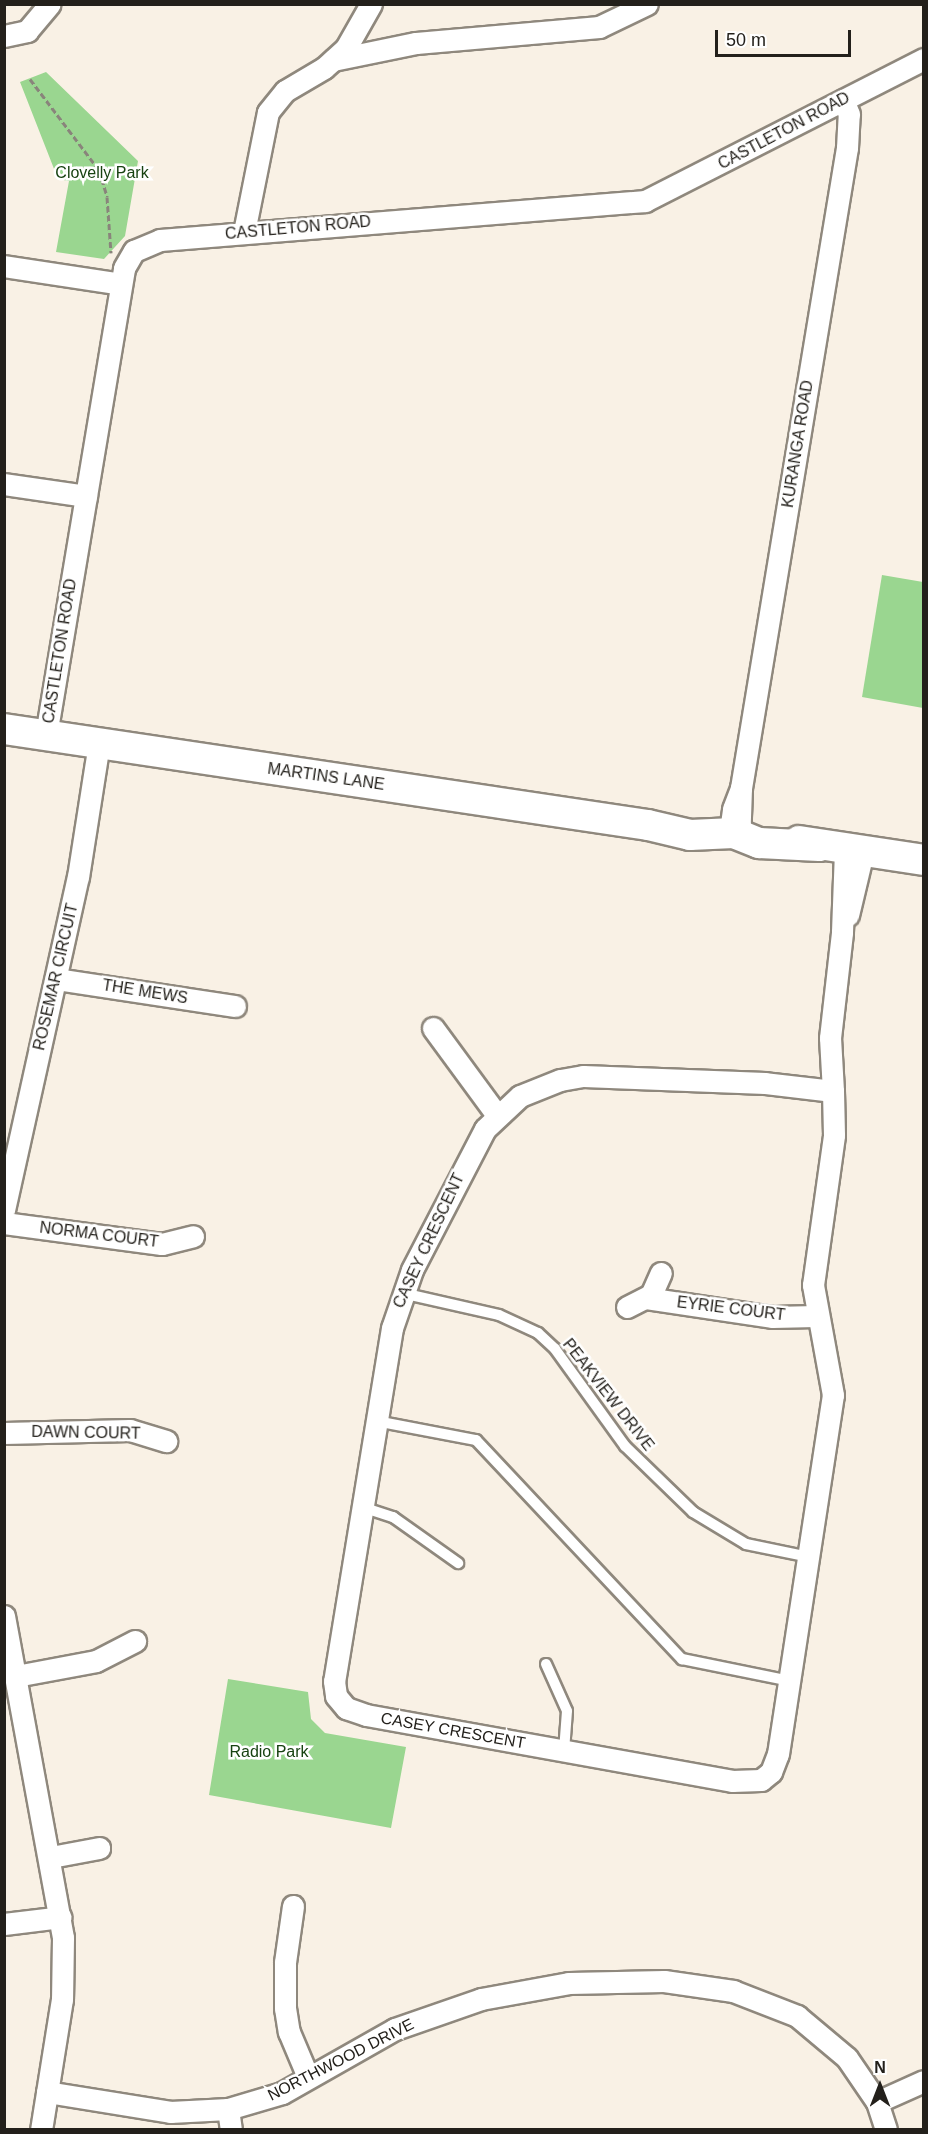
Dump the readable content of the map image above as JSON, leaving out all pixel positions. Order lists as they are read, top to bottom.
{
  "streets": {
    "street": [
      "CASTLETON ROAD",
      "KURANGA ROAD",
      "MARTINS LANE",
      "ROSEMAR CIRCUIT",
      "THE MEWS",
      "NORMA COURT",
      "CASEY CRESCENT",
      "EYRIE COURT",
      "DAWN COURT",
      "NORTHWOOD DRIVE"
    ],
    "lane": ["PEAKVIEW DRIVE"]
  },
  "crossings": [
    ["CASTLETON ROAD", "KURANGA ROAD"],
    ["CASTLETON ROAD", "MARTINS LANE"],
    ["KURANGA ROAD", "MARTINS LANE"],
    ["MARTINS LANE", "ROSEMAR CIRCUIT"],
    ["MARTINS LANE", "CASEY CRESCENT"],
    ["ROSEMAR CIRCUIT", "THE MEWS"],
    ["CASEY CRESCENT", "EYRIE COURT"],
    ["CASEY CRESCENT", "PEAKVIEW DRIVE"]
  ],
  "parks": ["Clovelly Park", "Radio Park"],
  "scale_bar": "50 m",
  "north": "top"
}
